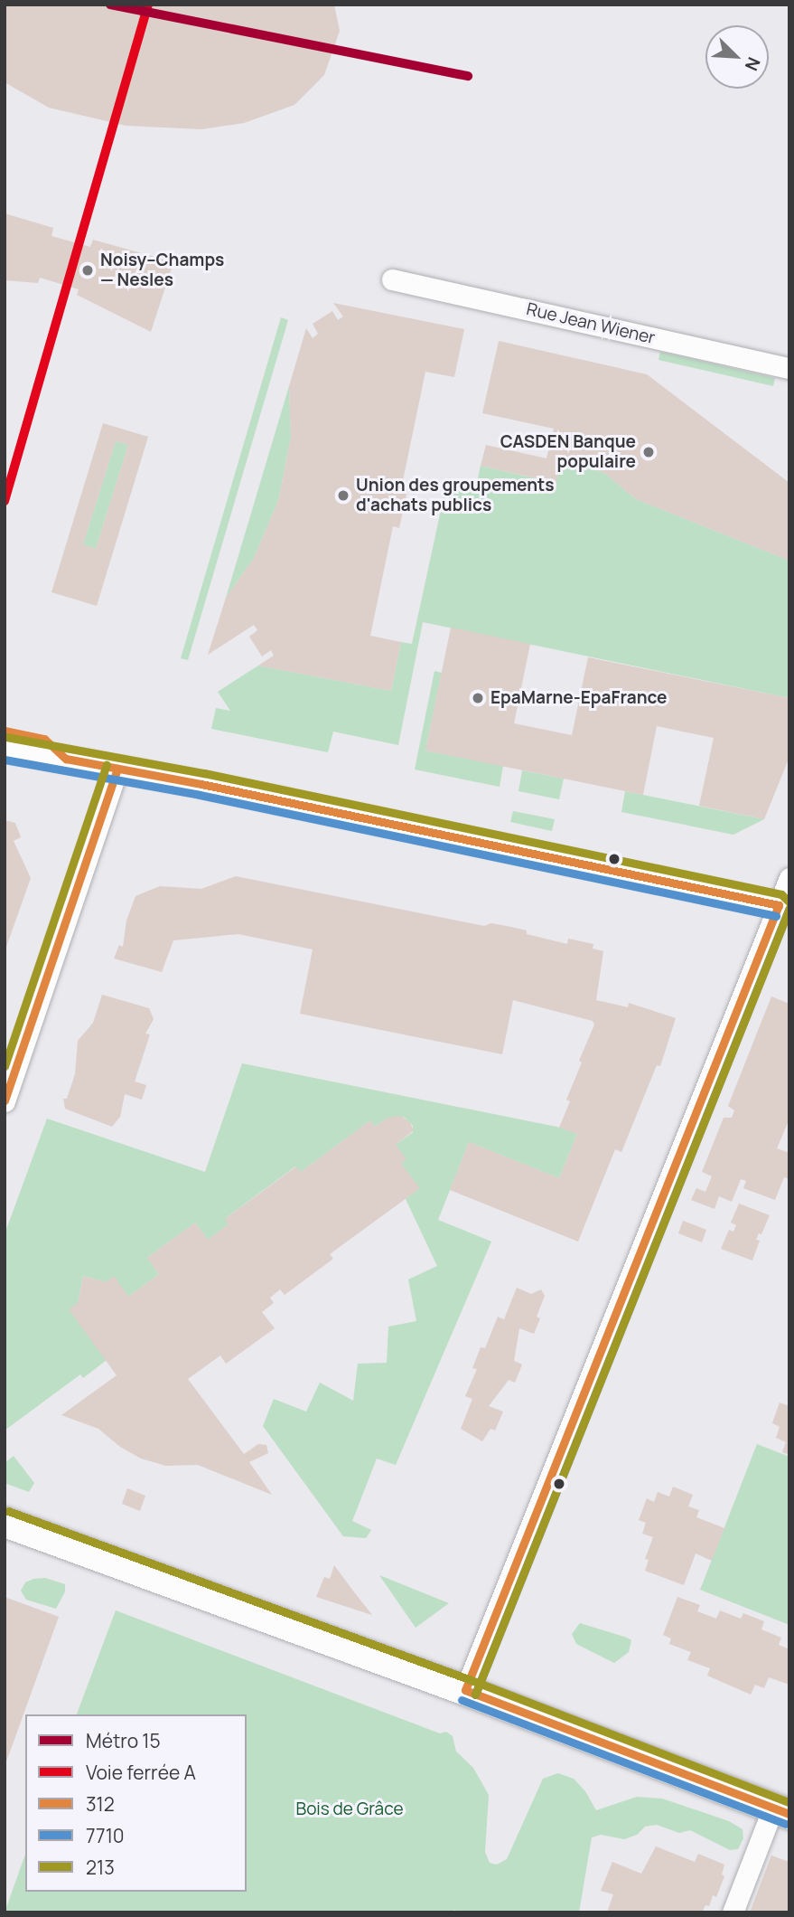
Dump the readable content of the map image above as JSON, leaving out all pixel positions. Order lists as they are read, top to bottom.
{
  "streets": {
    "street": ["Rue Jean Wiener"]
  },
  "parks": ["Bois de Grâce"],
  "places": [
    "Noisy–Champs — Nesles",
    "CASDEN Banque populaire",
    "Union des groupements d'achats publics",
    "EpaMarne-EpaFrance"
  ],
  "lines": [
    "metro line 15",
    "rail line A",
    "transit line 312",
    "transit line 213",
    "transit line 7710"
  ],
  "legend": [
    "Métro 15",
    "Voie ferrée A",
    "312",
    "7710",
    "213"
  ],
  "north": "bottom right"
}
